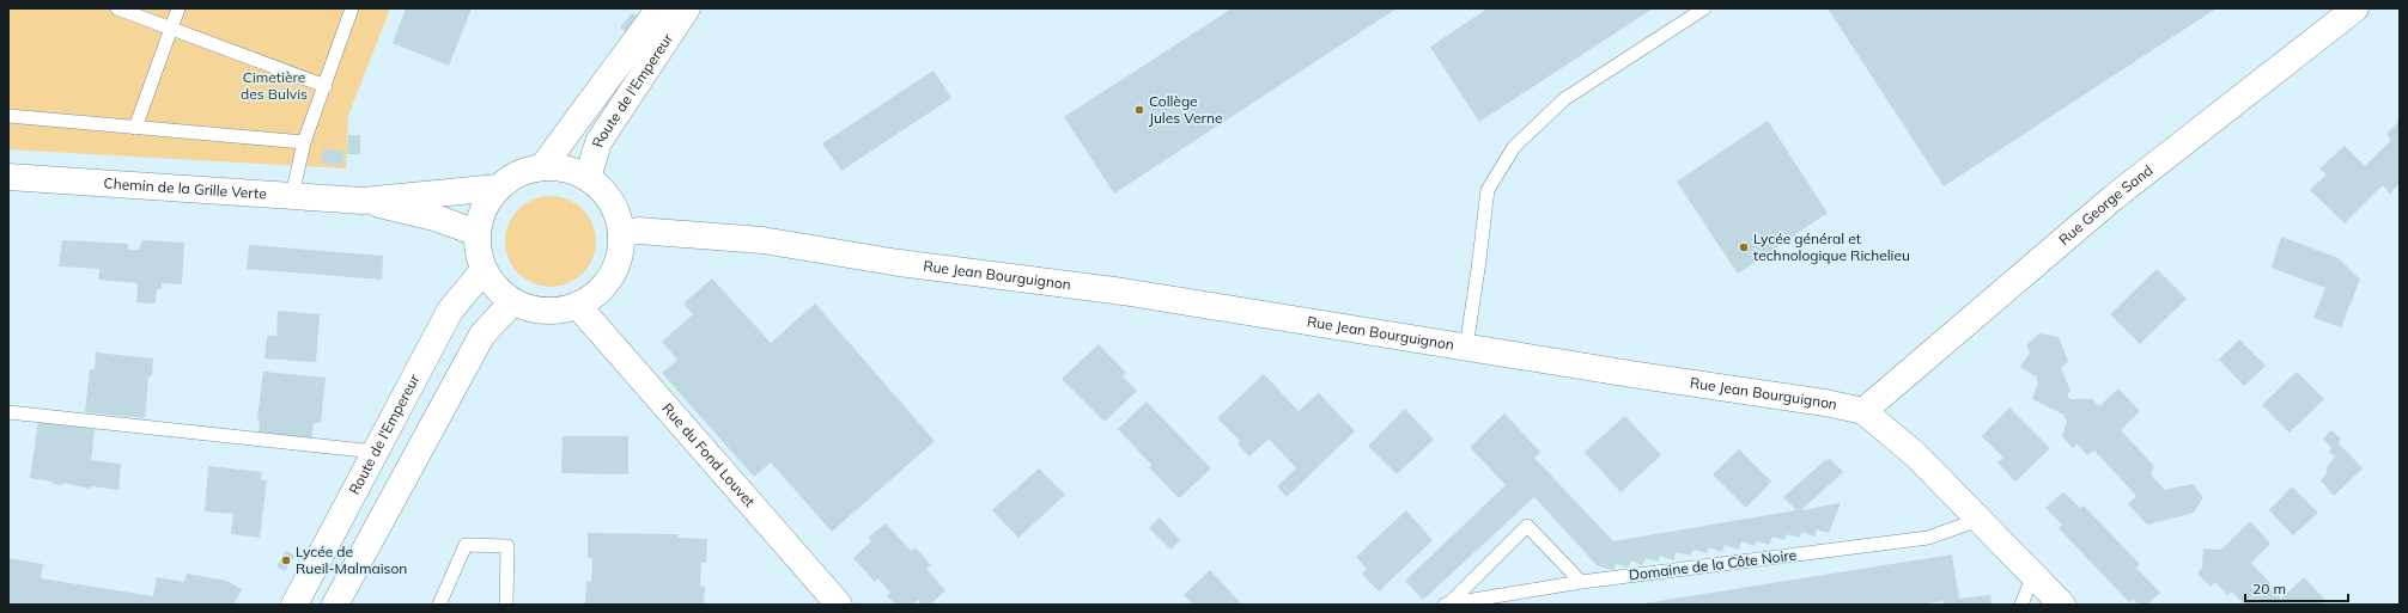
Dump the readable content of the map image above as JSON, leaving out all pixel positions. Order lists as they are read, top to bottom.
{
  "streets": {
    "street": [
      "Route de l'Empereur",
      "Chemin de la Grille Verte",
      "Rue George Sand",
      "Rue Jean Bourguignon",
      "Rue du Fond Louvet"
    ],
    "lane": ["Domaine de la Côte Noire"]
  },
  "crossings": [
    ["Route de l'Empereur", "Chemin de la Grille Verte"],
    ["Route de l'Empereur", "Rue Jean Bourguignon"],
    ["Route de l'Empereur", "Rue du Fond Louvet"],
    ["Chemin de la Grille Verte", "Rue Jean Bourguignon"],
    ["Chemin de la Grille Verte", "Rue du Fond Louvet"],
    ["Rue George Sand", "Rue Jean Bourguignon"],
    ["Rue Jean Bourguignon", "Rue du Fond Louvet"],
    ["Rue Jean Bourguignon", "Domaine de la Côte Noire"]
  ],
  "parks": ["Cimetière des Bulvis"],
  "places": ["Collège Jules Verne", "Lycée général et technologique Richelieu", "Lycée de Rueil-Malmaison"],
  "scale_bar": "20 m"
}
